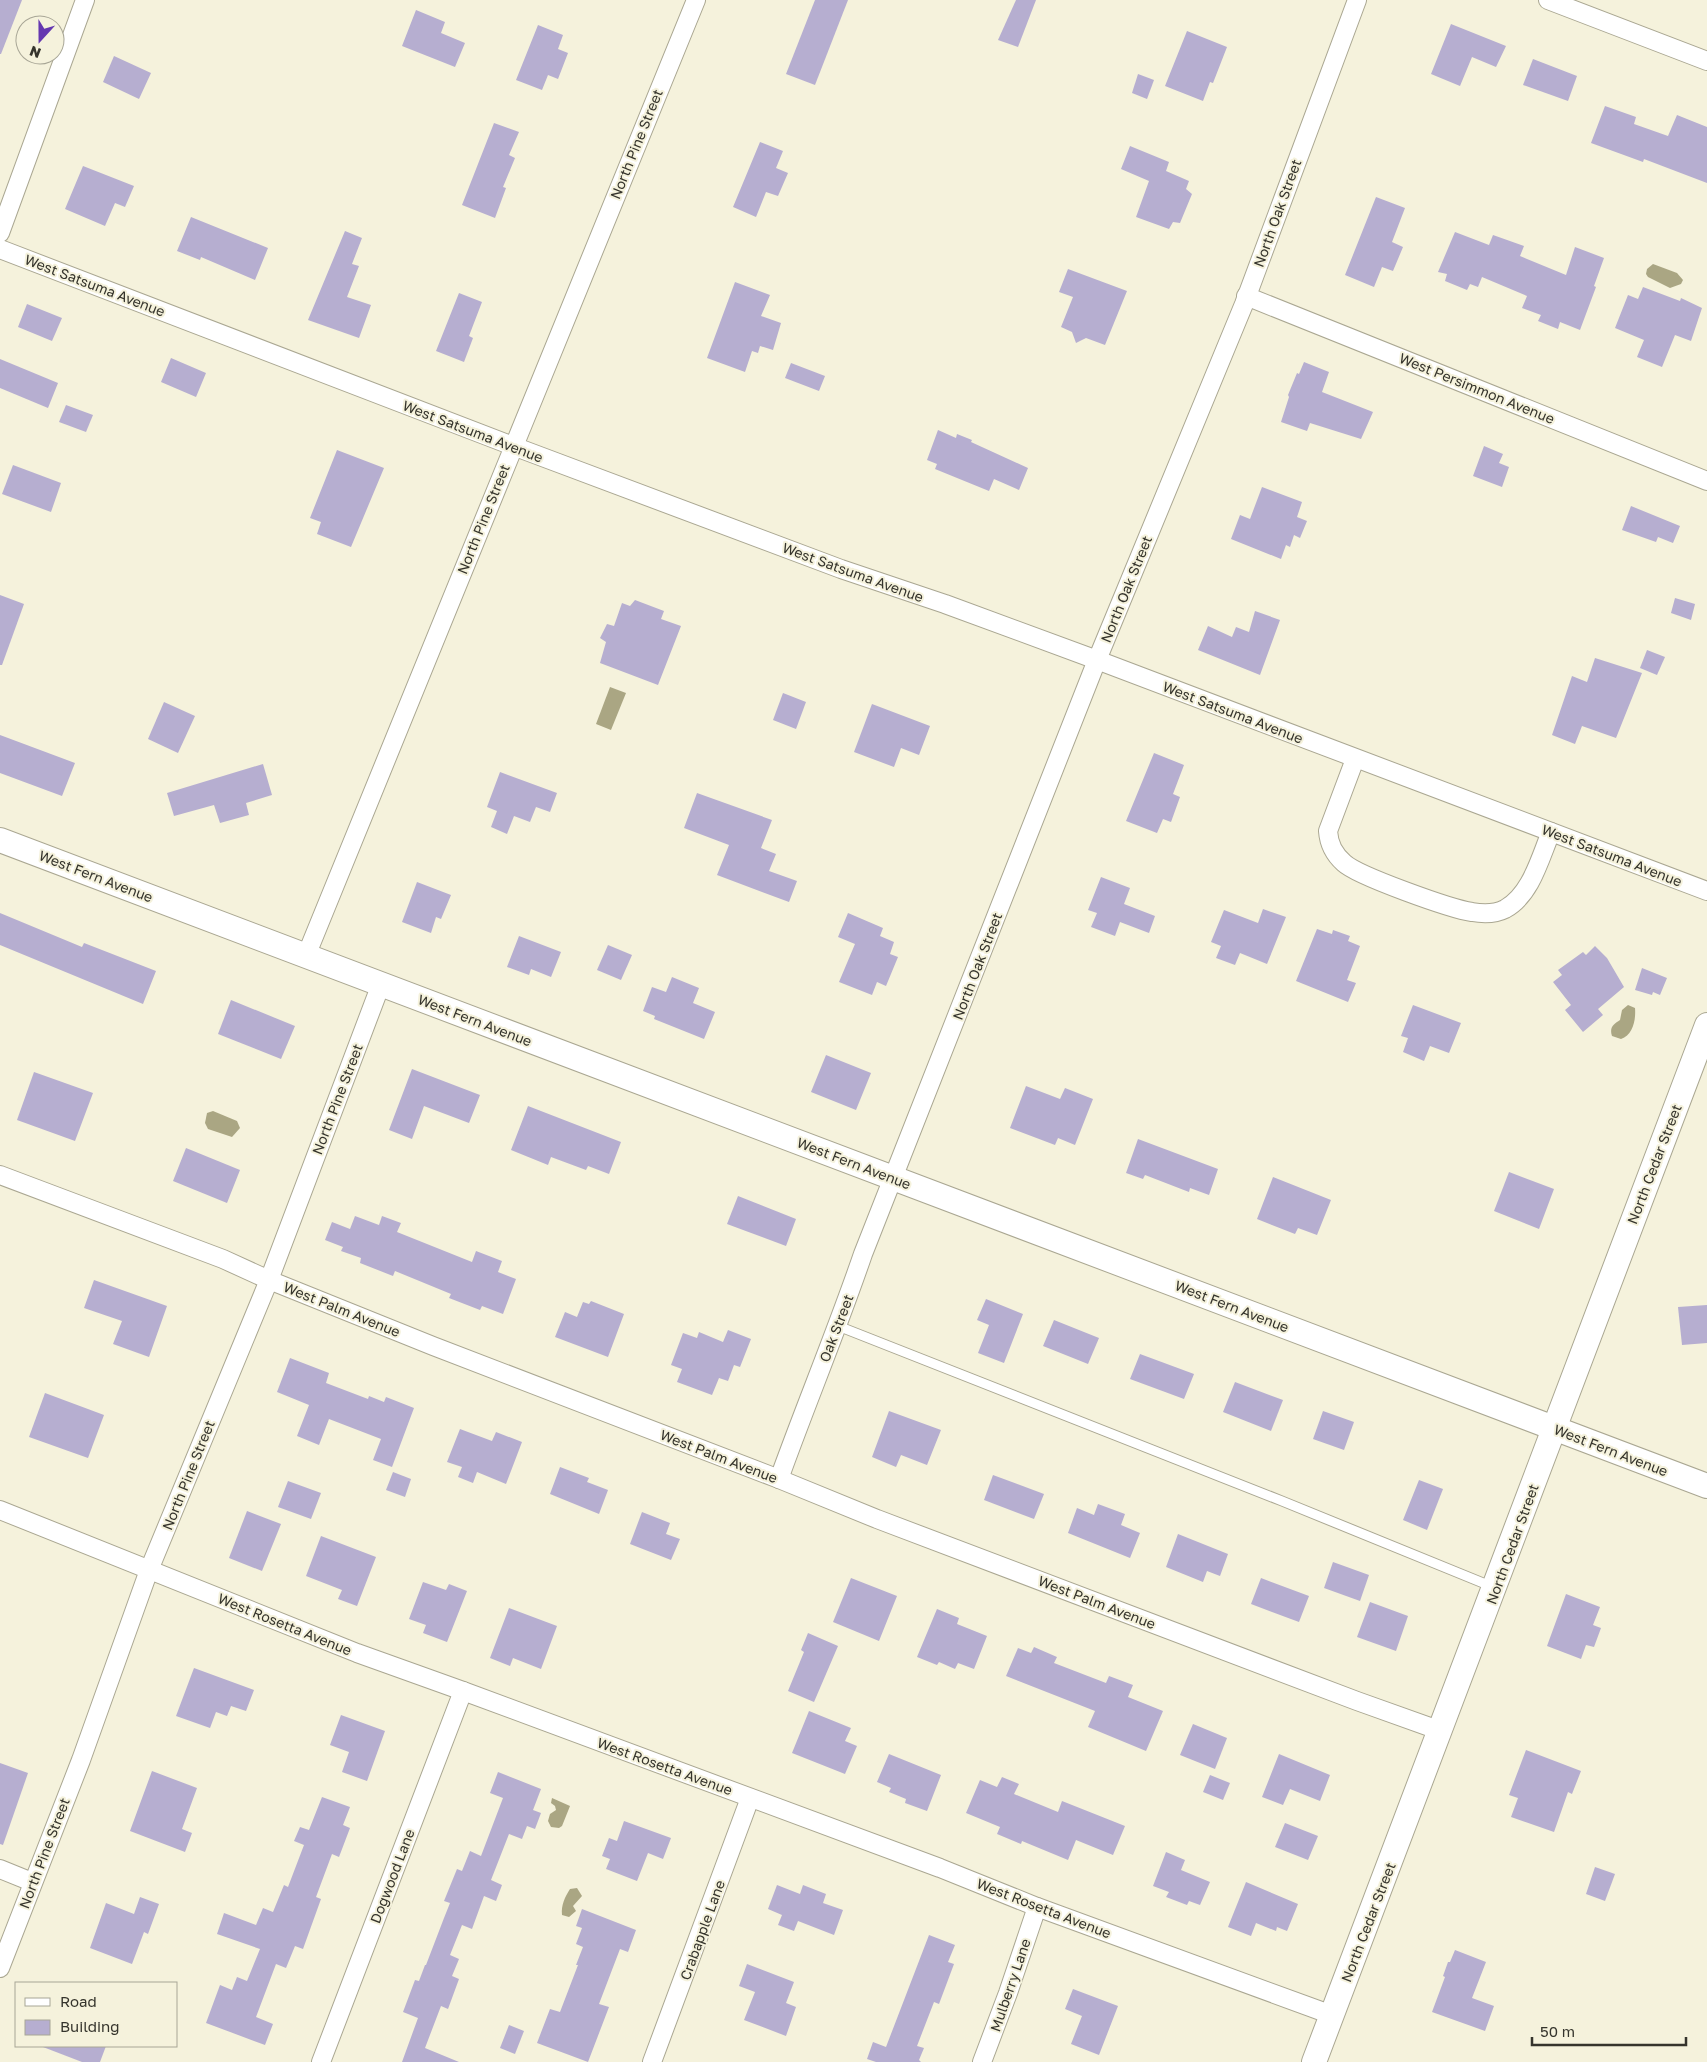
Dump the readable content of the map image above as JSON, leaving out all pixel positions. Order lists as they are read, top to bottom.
{
  "streets": {
    "street": [
      "North Pine Street",
      "North Oak Street",
      "West Satsuma Avenue",
      "West Persimmon Avenue",
      "West Fern Avenue",
      "North Cedar Street",
      "West Palm Avenue",
      "Oak Street",
      "West Rosetta Avenue",
      "Dogwood Lane",
      "Crabapple Lane",
      "Mulberry Lane"
    ]
  },
  "crossings": [
    ["North Pine Street", "West Satsuma Avenue"],
    ["North Pine Street", "West Fern Avenue"],
    ["North Pine Street", "West Palm Avenue"],
    ["North Pine Street", "West Rosetta Avenue"],
    ["North Oak Street", "West Satsuma Avenue"],
    ["North Oak Street", "West Persimmon Avenue"],
    ["North Oak Street", "West Fern Avenue"],
    ["North Oak Street", "Oak Street"],
    ["West Fern Avenue", "North Cedar Street"],
    ["West Fern Avenue", "Oak Street"],
    ["North Cedar Street", "West Palm Avenue"],
    ["North Cedar Street", "West Rosetta Avenue"],
    ["West Palm Avenue", "Oak Street"],
    ["West Rosetta Avenue", "Dogwood Lane"],
    ["West Rosetta Avenue", "Crabapple Lane"],
    ["West Rosetta Avenue", "Mulberry Lane"]
  ],
  "legend": ["Road", "Building"],
  "scale_bar": "50 m",
  "north": "bottom"
}
